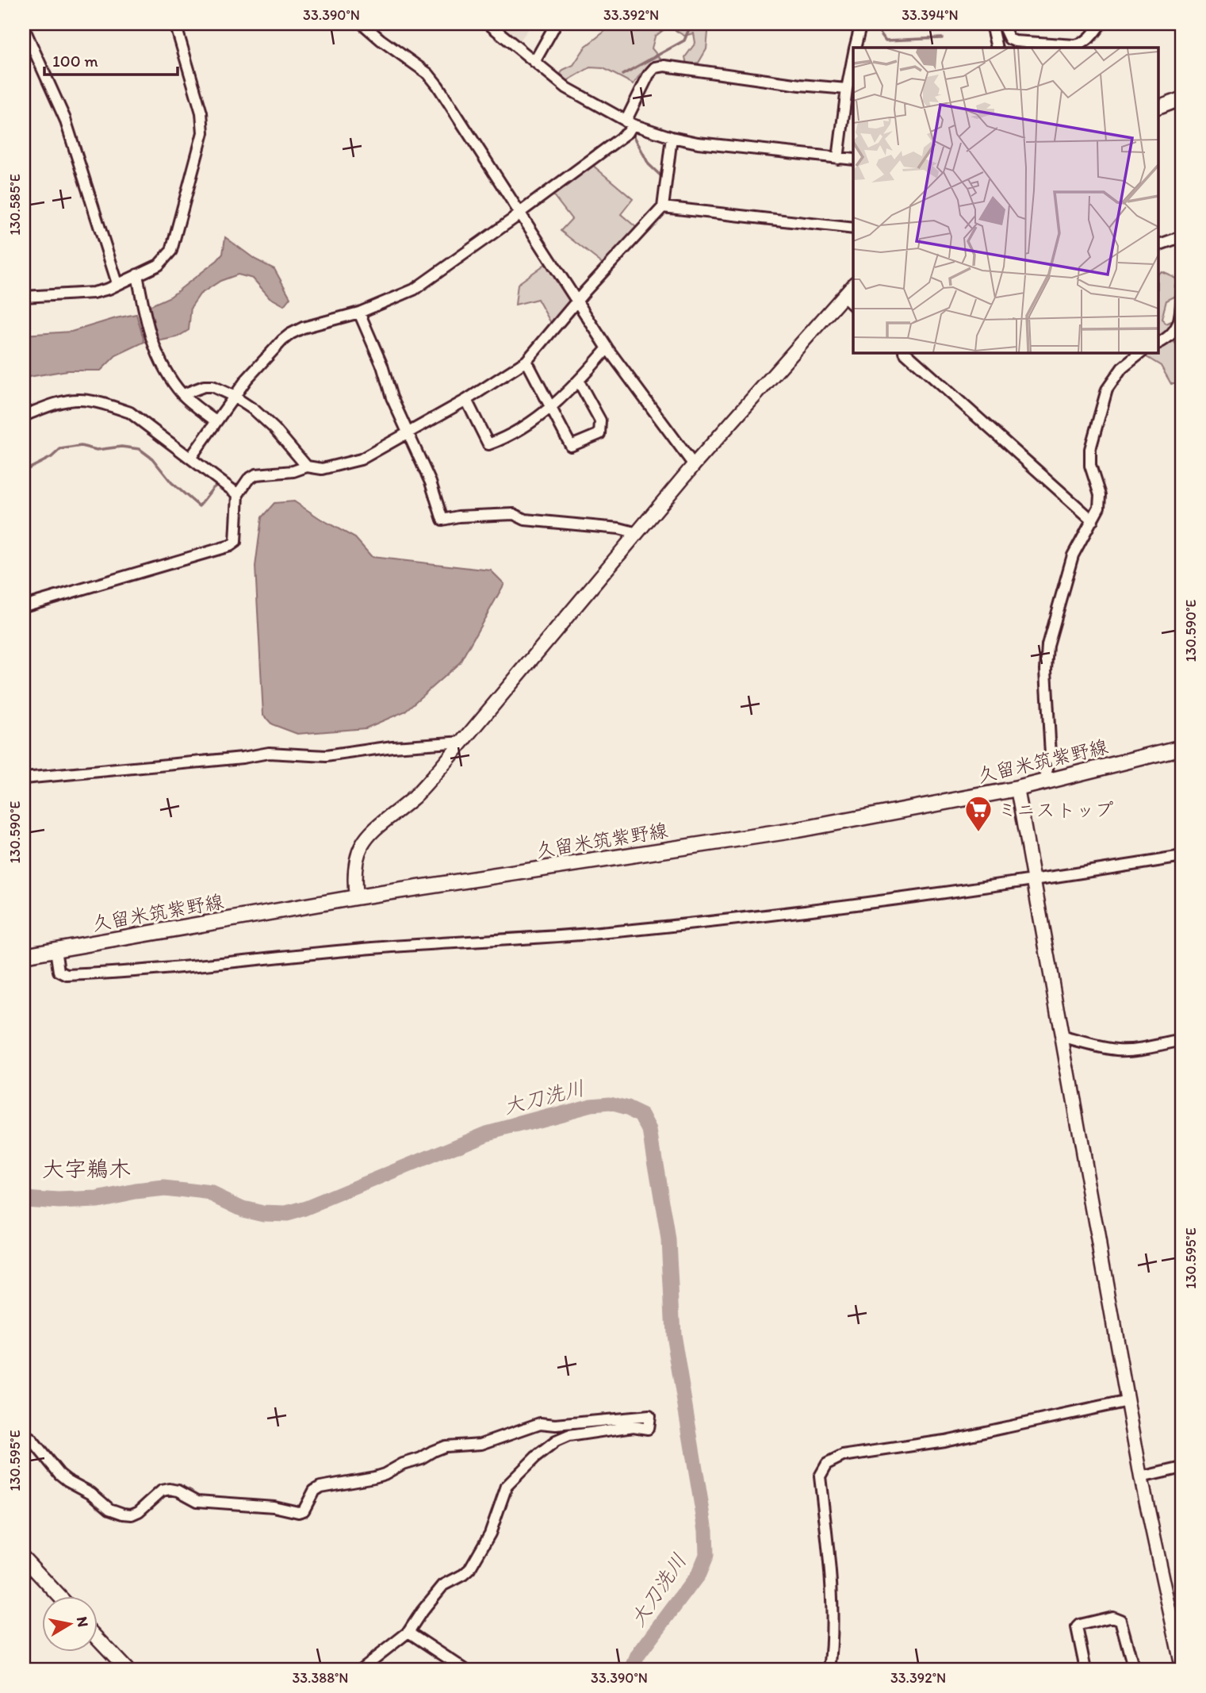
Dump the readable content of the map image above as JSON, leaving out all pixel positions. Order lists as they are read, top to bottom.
{
  "streets": {
    "main road": ["久留米筑紫野線"]
  },
  "districts": ["大字鵜木"],
  "water": ["大刀洗川"],
  "places": {
    "supermarket": ["ミニストップ"]
  },
  "scale_bar": "100 m",
  "north": "right",
  "coordinates": [
    "33.390°N",
    "33.392°N",
    "33.394°N",
    "130.585°E",
    "130.590°E",
    "130.595°E",
    "33.388°N"
  ]
}
